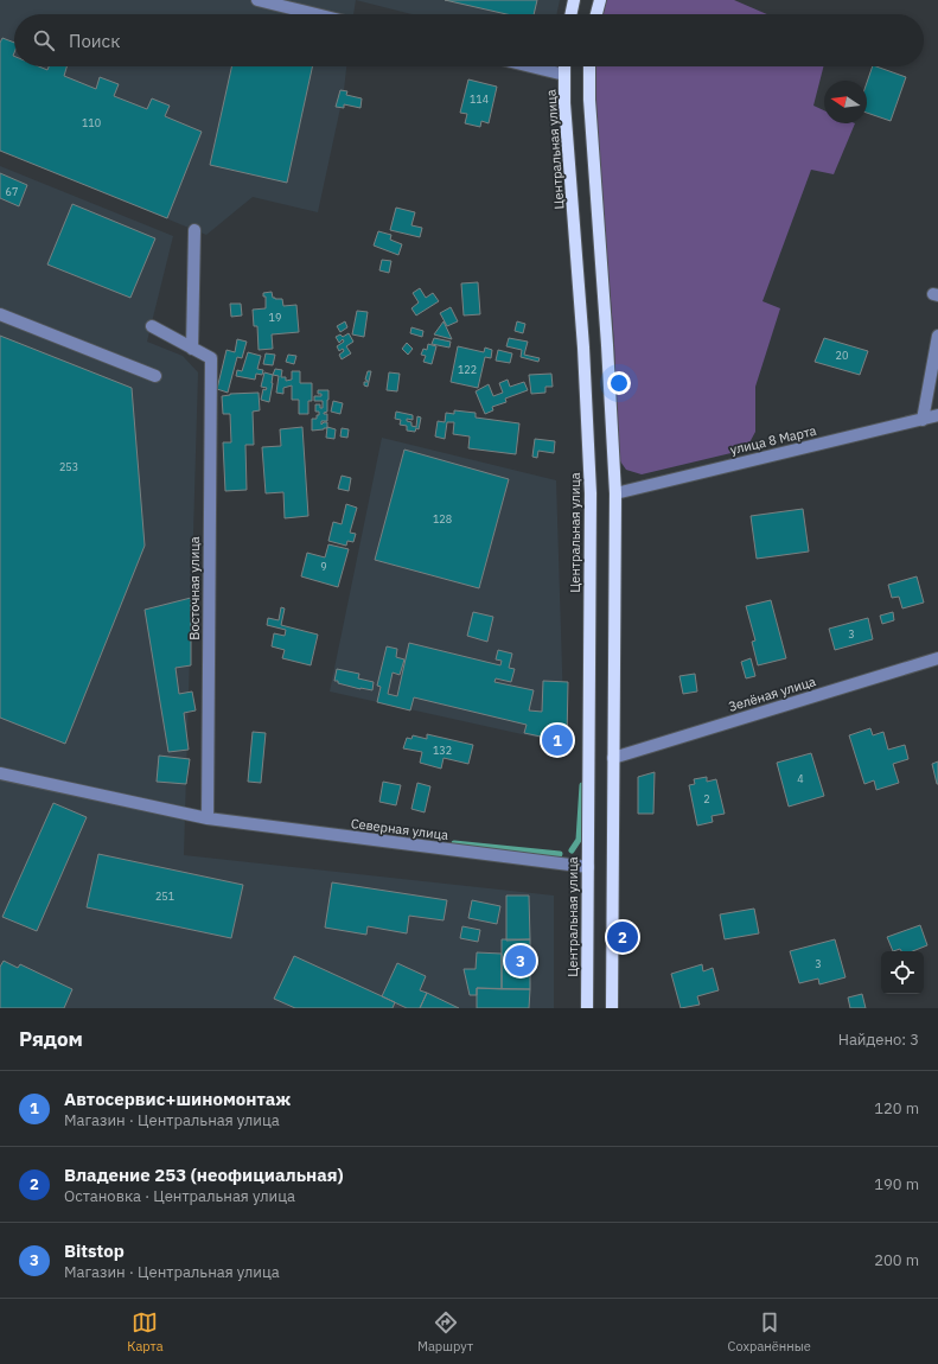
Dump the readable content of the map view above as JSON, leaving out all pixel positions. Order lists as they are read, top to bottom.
{
  "streets": {
    "main road": ["Центральная улица"],
    "street": [
      "улица 8 Марта",
      "Восточная улица",
      "Зелёная улица",
      "Северная улица"
    ]
  },
  "crossings": [
    ["Центральная улица", "Северная улица"],
    ["Восточная улица", "Северная улица"]
  ],
  "house_numbers": [
    "114",
    "110",
    "67",
    "19",
    "20",
    "122",
    "253",
    "128",
    "9",
    "3",
    "132",
    "4",
    "2",
    "251",
    "3"
  ],
  "north": "left",
  "page": {
    "search": "Поиск",
    "pins": ["1", "2", "3"],
    "heading": ["Рядом", "Найдено: 3"],
    "list": [
      {
        "mark": "1",
        "name": "Автосервис+шиномонтаж",
        "note": "Магазин · Центральная улица",
        "value": "120 m"
      },
      {
        "mark": "2",
        "name": "Владение 253 (неофициальная)",
        "note": "Остановка · Центральная улица",
        "value": "190 m"
      },
      {
        "mark": "3",
        "name": "Bitstop",
        "note": "Магазин · Центральная улица",
        "value": "200 m"
      }
    ],
    "nav": ["Карта", "Маршрут", "Сохранённые"]
  }
}
